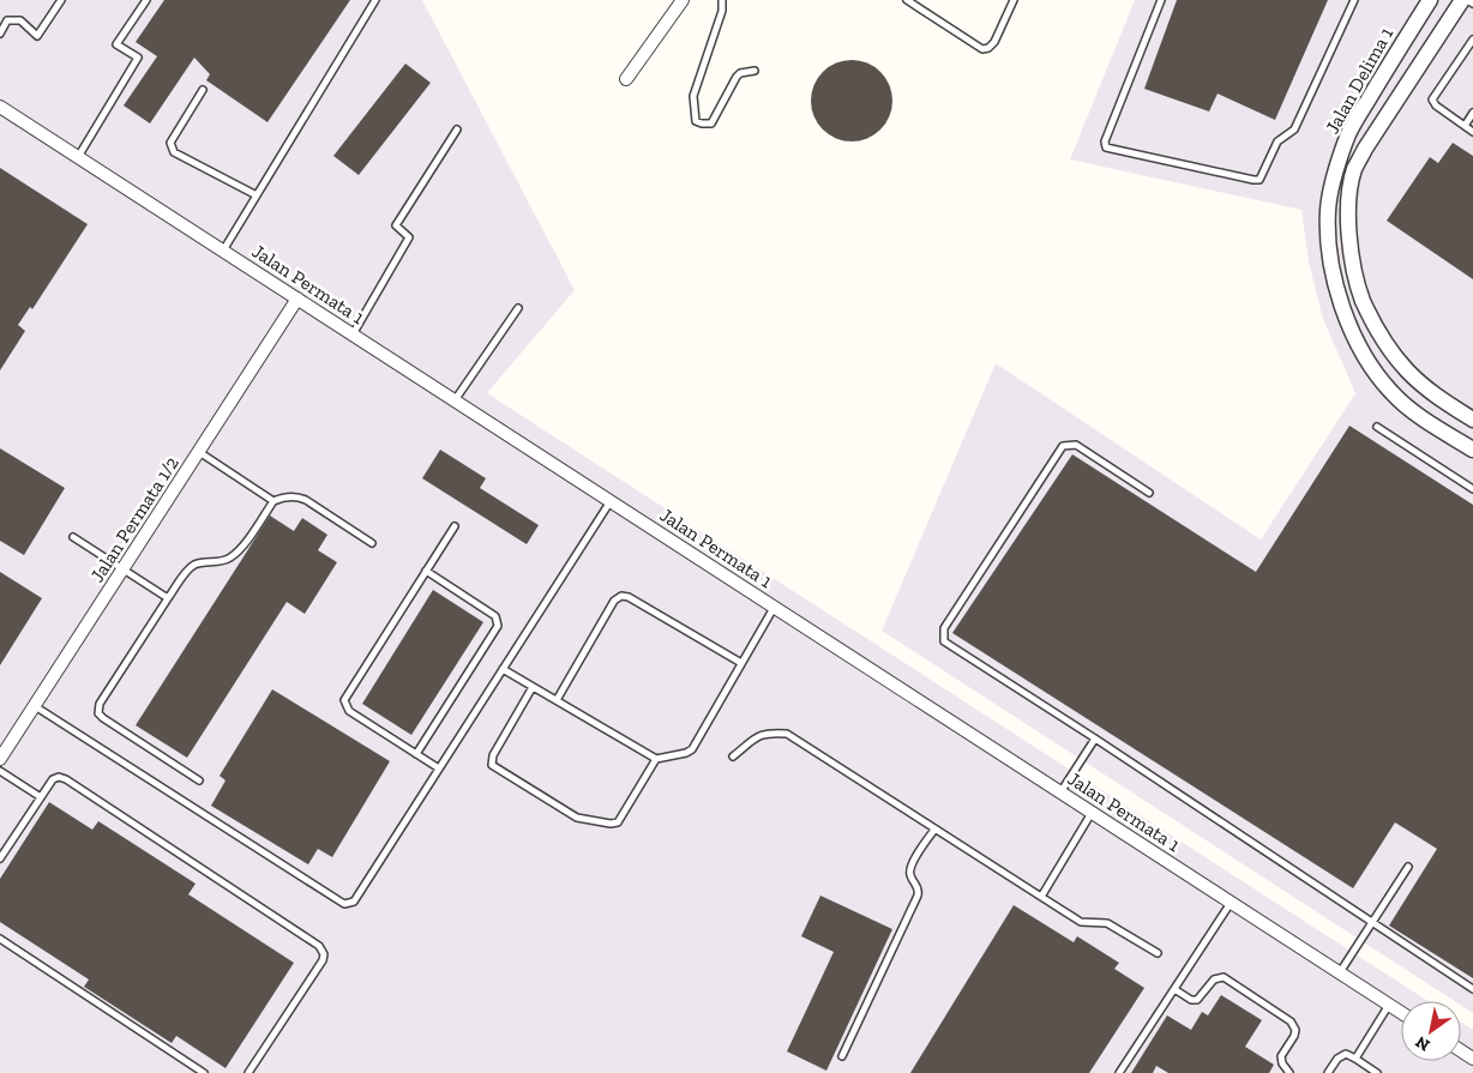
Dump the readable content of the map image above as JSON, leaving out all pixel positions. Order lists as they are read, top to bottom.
{
  "streets": {
    "street": ["Jalan Delima 1", "Jalan Permata 1", "Jalan Permata 1/2"]
  },
  "crossings": [
    ["Jalan Permata 1", "Jalan Permata 1/2"]
  ],
  "north": "bottom left"
}
